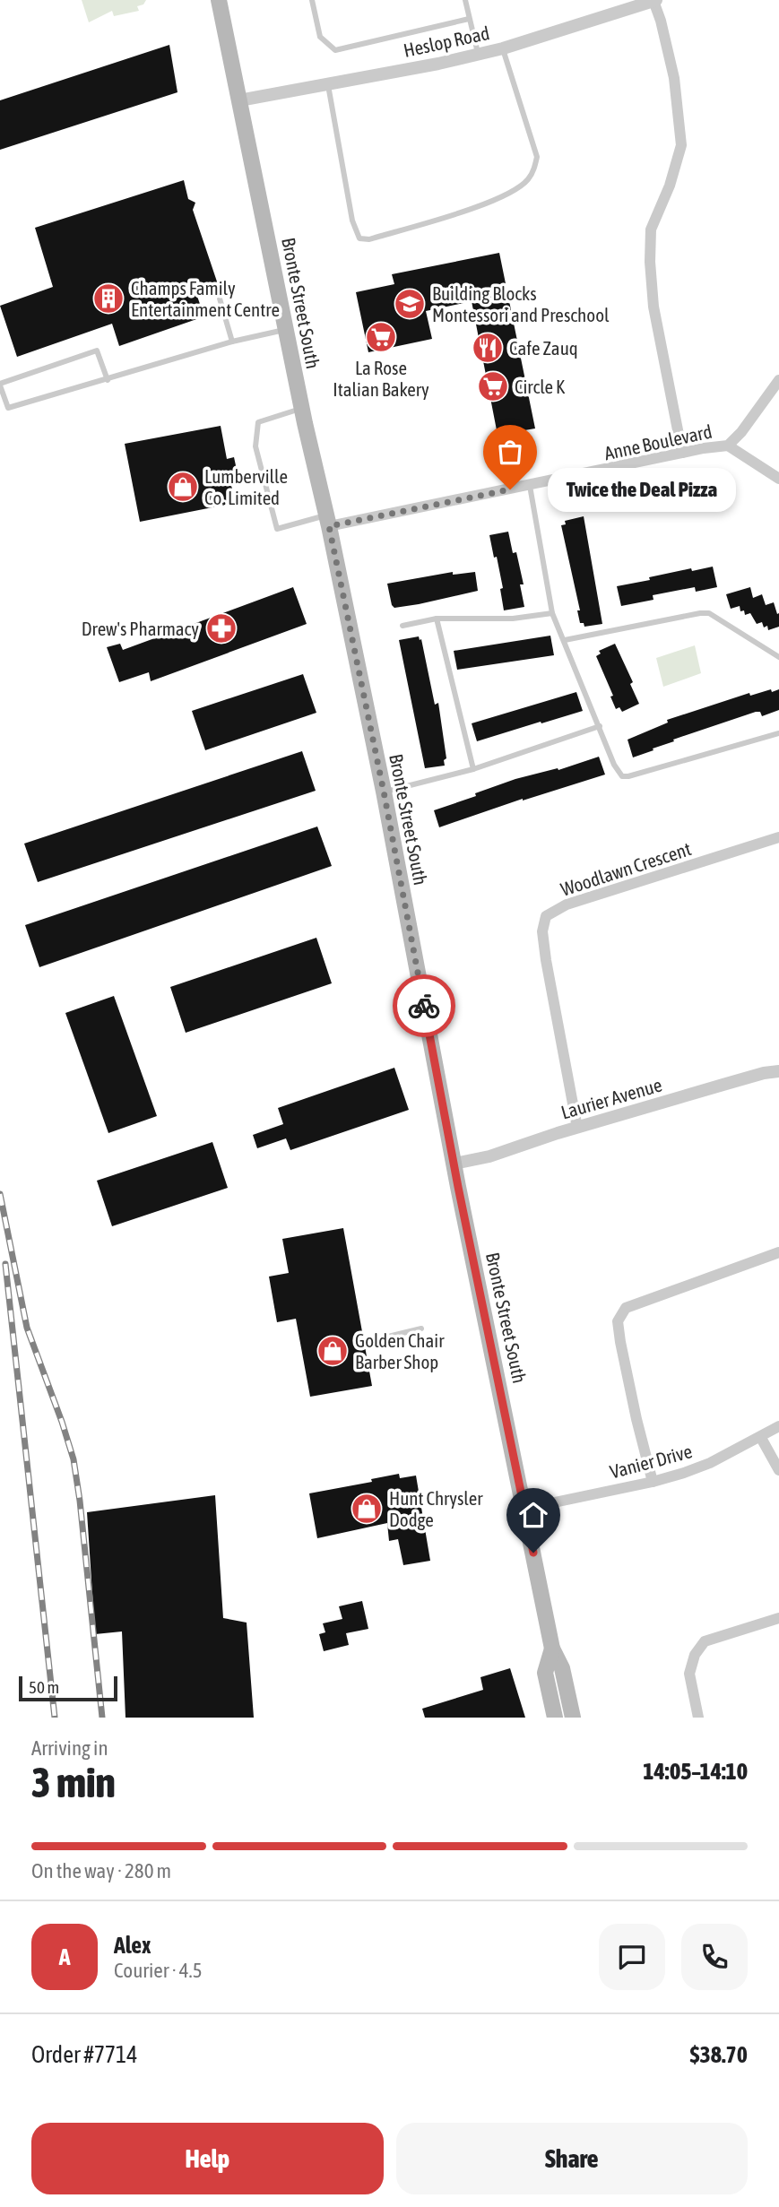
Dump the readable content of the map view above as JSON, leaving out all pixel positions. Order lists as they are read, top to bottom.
{
  "streets": {
    "main road": ["Bronte Street South"],
    "street": [
      "Heslop Road",
      "Anne Boulevard",
      "Woodlawn Crescent",
      "Laurier Avenue",
      "Vanier Drive"
    ]
  },
  "crossings": [
    ["Heslop Road", "Bronte Street South"],
    ["Bronte Street South", "Anne Boulevard"],
    ["Bronte Street South", "Laurier Avenue"],
    ["Bronte Street South", "Vanier Drive"],
    ["Woodlawn Crescent", "Laurier Avenue"]
  ],
  "places": {
    "building": ["Champs Family Entertainment Centre"],
    "school or university": ["Building Blocks Montessori and Preschool"],
    "supermarket": ["La Rose Italian Bakery", "Circle K"],
    "restaurant": ["Cafe Zauq"],
    "shop": ["Lumberville Co. Limited", "Golden Chair Barber Shop", "Hunt Chrysler Dodge"],
    "other": ["Twice the Deal Pizza"],
    "pharmacy": ["Drew's Pharmacy"]
  },
  "scale_bar": "50 m",
  "page": {
    "bubble": "Twice the Deal Pizza",
    "scale": "50 m",
    "heading": ["3 min", "Arriving in", "14:05–14:10"],
    "panel": [
      "Alex",
      "Courier · 4.5",
      "Order #7714",
      "$38.70"
    ],
    "bar": "On the way · 280 m",
    "round": "A",
    "buttons": ["Help", "Share"]
  }
}
